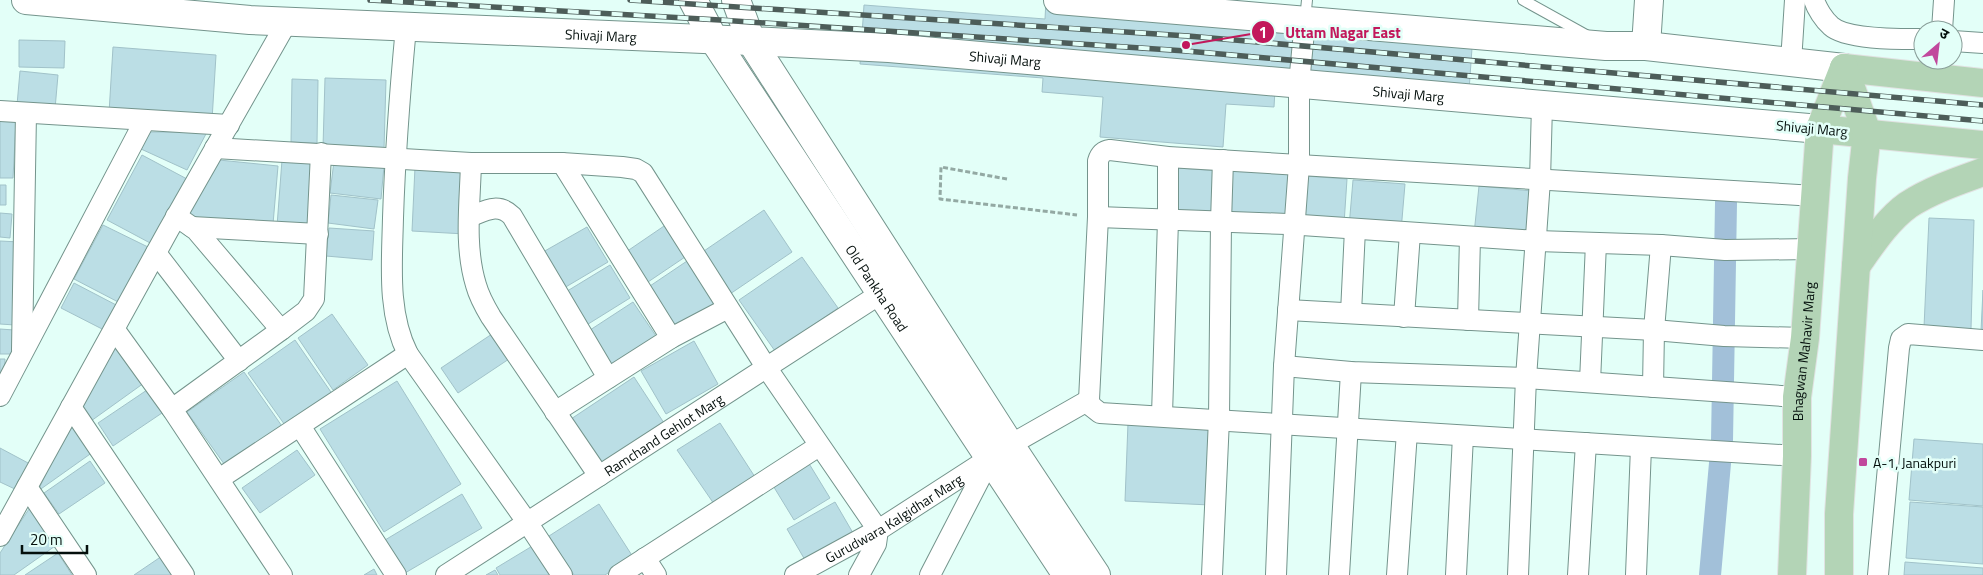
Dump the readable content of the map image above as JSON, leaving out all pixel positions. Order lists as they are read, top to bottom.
{
  "streets": {
    "main road": ["Shivaji Marg", "Old Pankha Road", "Bhagwan Mahavir Marg"],
    "street": ["Ramchand Gehlot Marg", "Gurudwara Kalgidhar Marg"]
  },
  "crossings": [
    ["Shivaji Marg", "Old Pankha Road"],
    ["Shivaji Marg", "Bhagwan Mahavir Marg"],
    ["Old Pankha Road", "Ramchand Gehlot Marg"],
    ["Old Pankha Road", "Gurudwara Kalgidhar Marg"]
  ],
  "places": {
    "other": ["Uttam Nagar East"],
    "transit": ["A-1, Janakpuri"]
  },
  "scale_bar": "20 m",
  "north": "top right"
}
